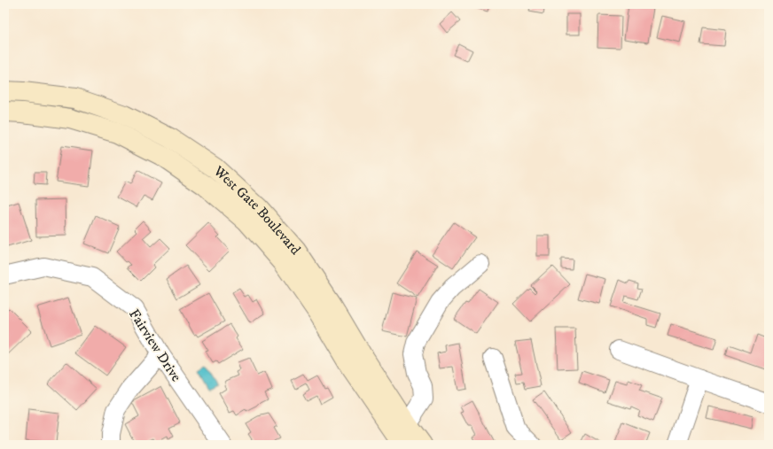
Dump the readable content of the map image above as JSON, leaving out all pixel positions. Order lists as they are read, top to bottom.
{
  "streets": {
    "street": ["West Gate Boulevard", "Fairview Drive"]
  }
}
